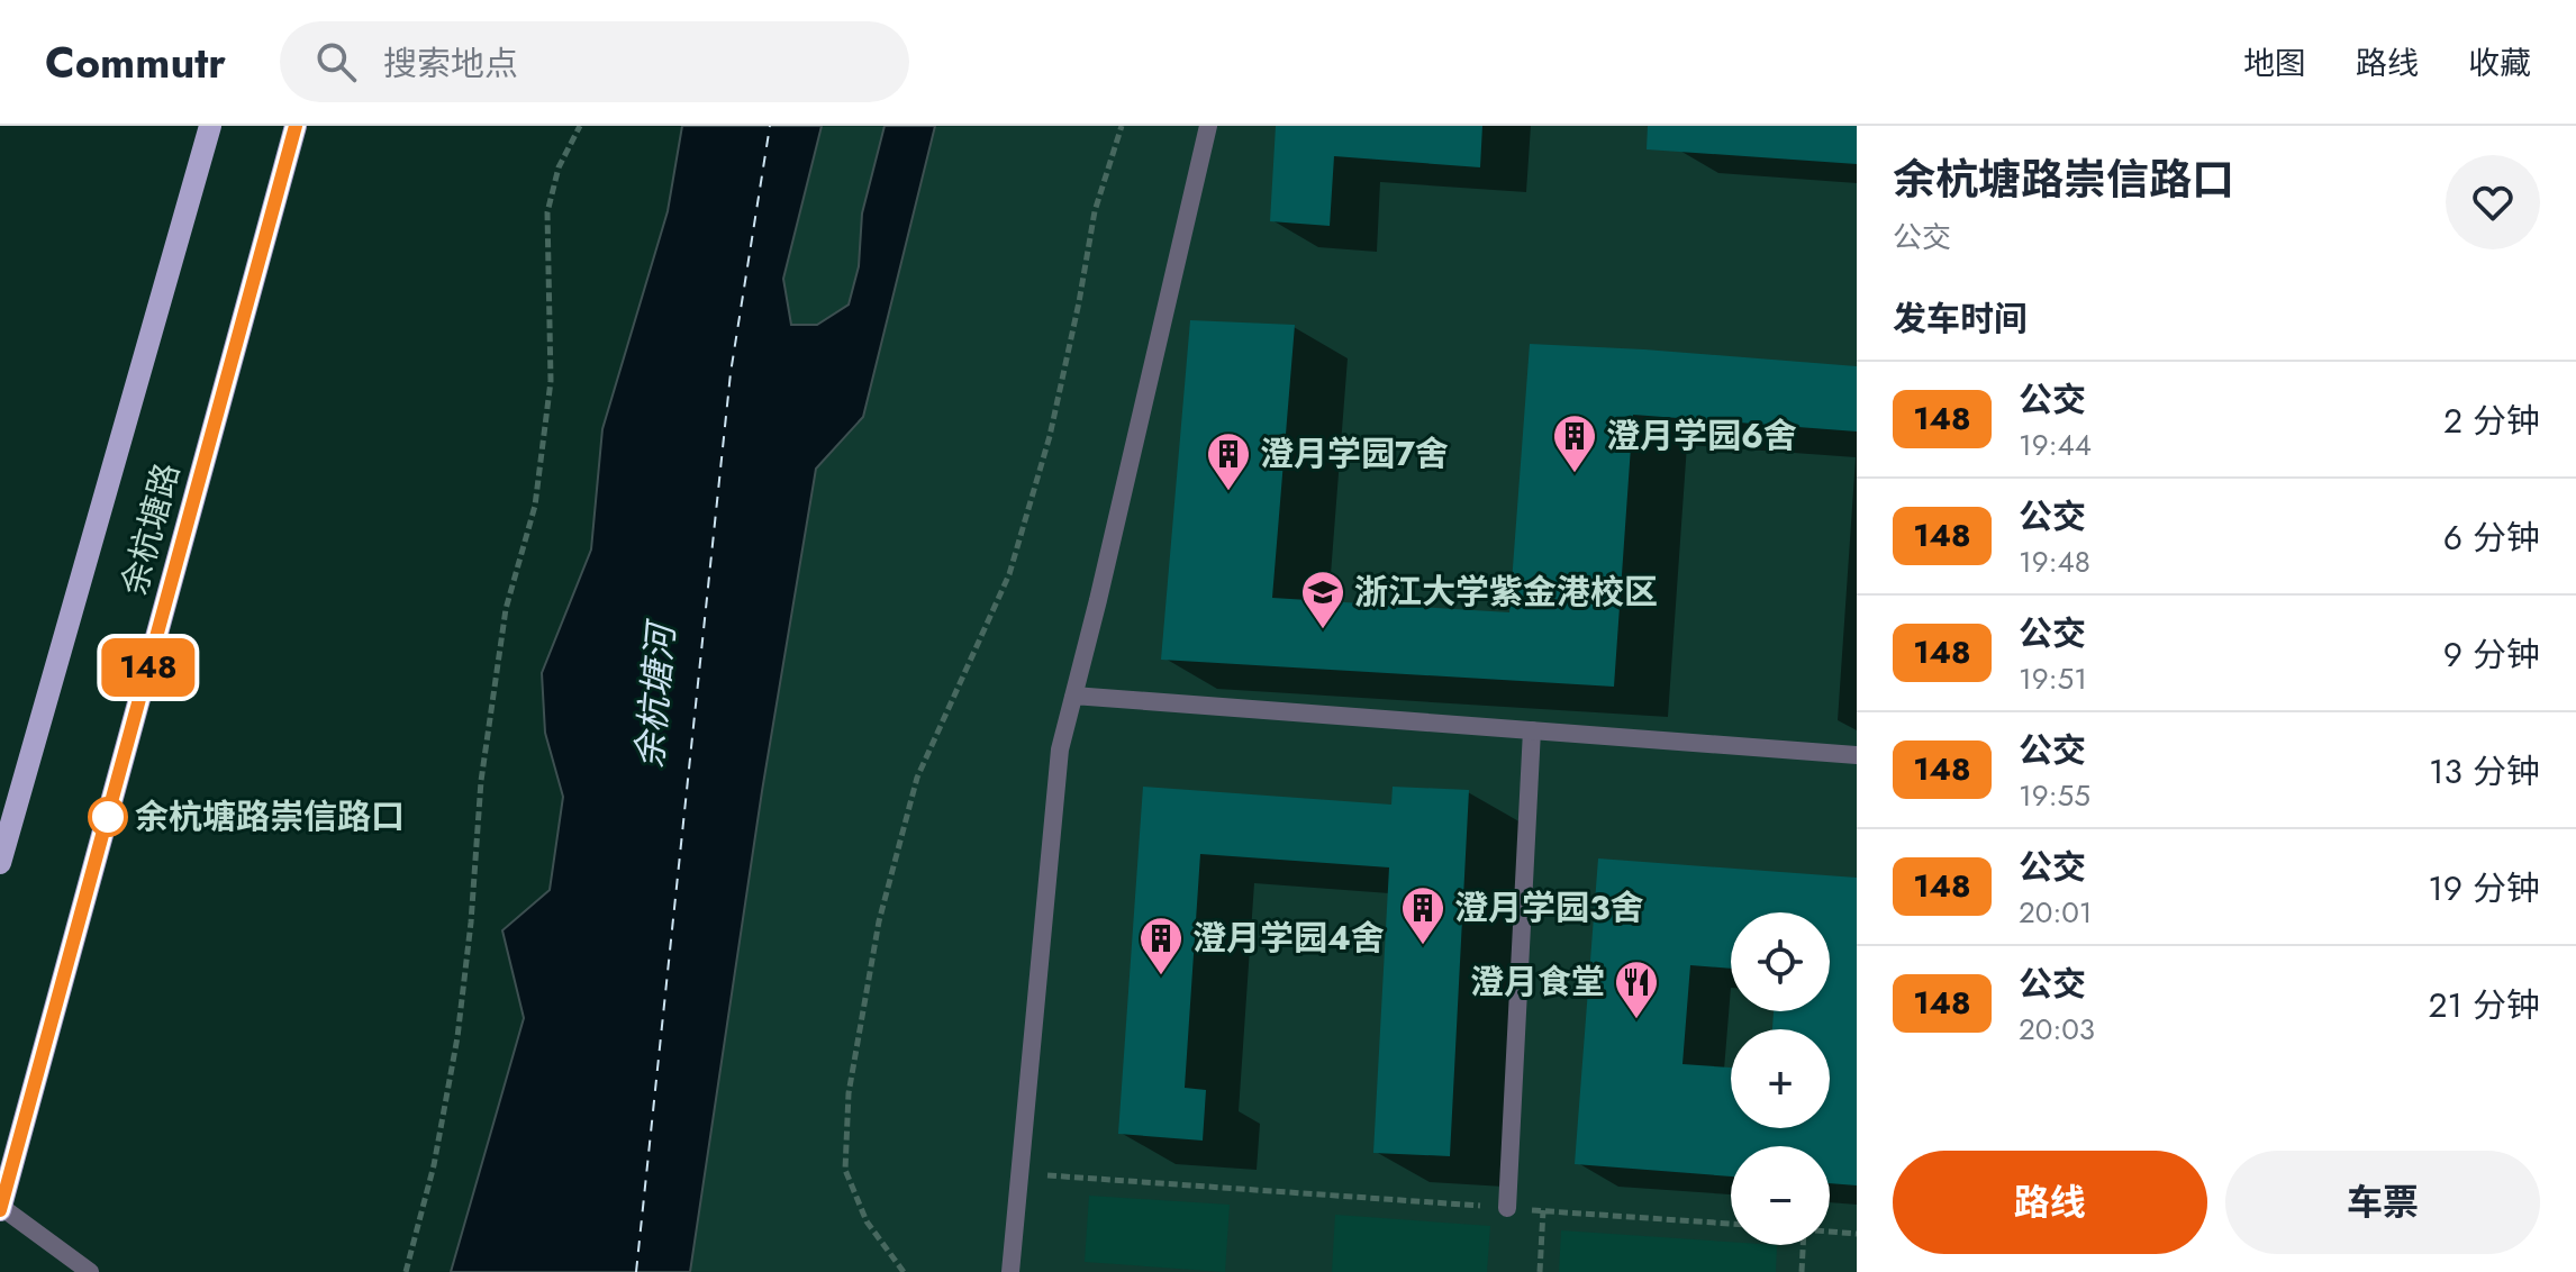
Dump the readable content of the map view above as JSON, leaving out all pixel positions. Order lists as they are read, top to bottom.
{
  "streets": {
    "main road": ["余杭塘路"]
  },
  "water": ["余杭塘河"],
  "places": {
    "building": [
      "澄月学园6舍",
      "澄月学园7舍",
      "澄月学园3舍",
      "澄月学园4舍"
    ],
    "school or university": ["浙江大学紫金港校区"],
    "other": ["余杭塘路崇信路口"],
    "restaurant": ["澄月食堂"]
  },
  "lines": ["bus line 148"],
  "page": {
    "header": "Commutr",
    "search": "搜索地点",
    "nav": ["地图", "路线", "收藏"],
    "on_map": "148",
    "heading": [
      ["余杭塘路崇信路口", "公交"],
      "发车时间"
    ],
    "list": [
      {
        "mark": "148",
        "name": "公交",
        "note": "19:44",
        "value": "2 分钟"
      },
      {
        "mark": "148",
        "name": "公交",
        "note": "19:48",
        "value": "6 分钟"
      },
      {
        "mark": "148",
        "name": "公交",
        "note": "19:51",
        "value": "9 分钟"
      },
      {
        "mark": "148",
        "name": "公交",
        "note": "19:55",
        "value": "13 分钟"
      },
      {
        "mark": "148",
        "name": "公交",
        "note": "20:01",
        "value": "19 分钟"
      },
      {
        "mark": "148",
        "name": "公交",
        "note": "20:03",
        "value": "21 分钟"
      }
    ],
    "map_buttons": ["+", "−"],
    "buttons": ["路线", "车票"]
  }
}
